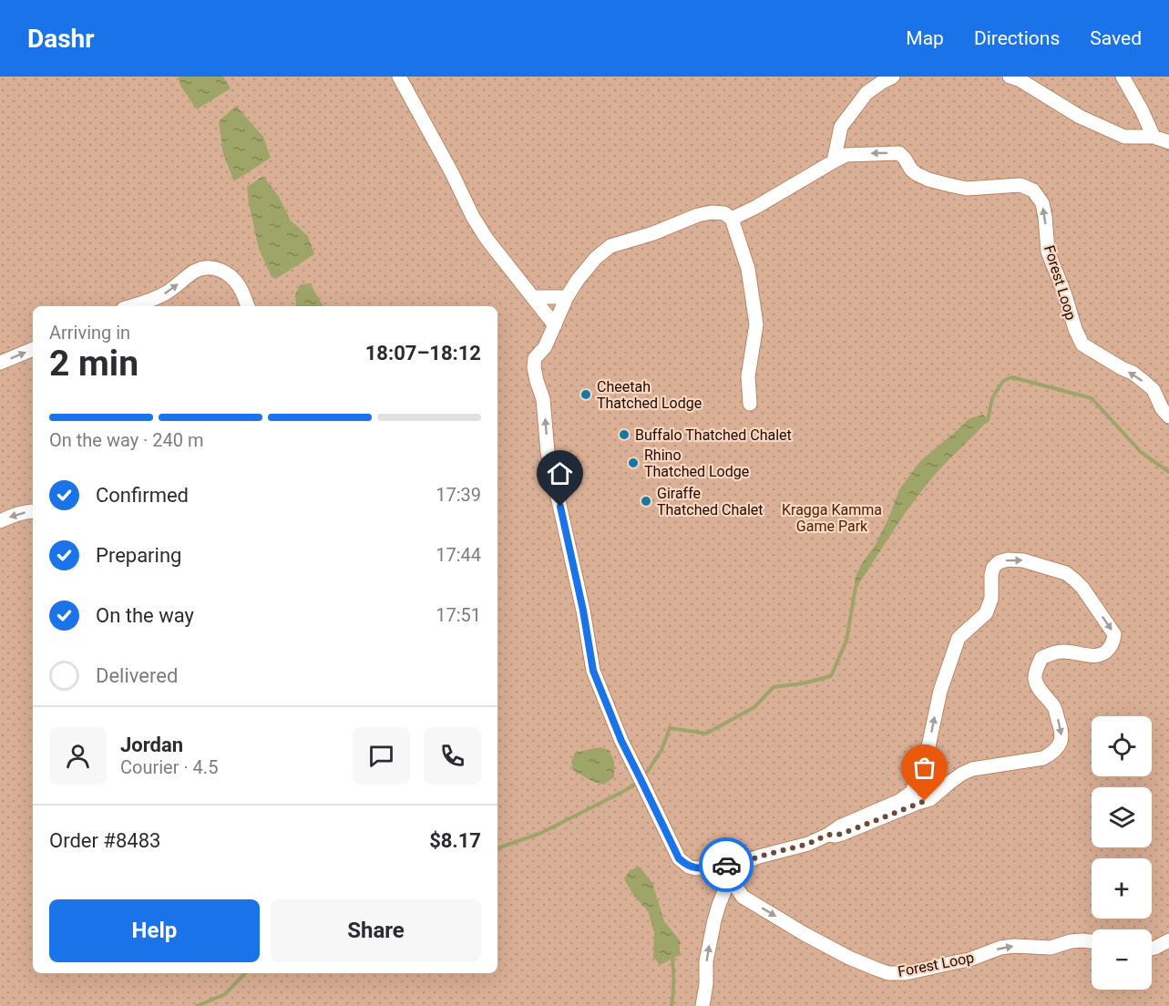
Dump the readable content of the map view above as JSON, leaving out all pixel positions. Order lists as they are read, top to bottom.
{
  "streets": {
    "lane": ["Forest Loop"]
  },
  "parks": ["Kragga Kamma Game Park"],
  "places": [
    "Cheetah Thatched Lodge",
    "Buffalo Thatched Chalet",
    "Rhino Thatched Lodge",
    "Giraffe Thatched Chalet"
  ],
  "page": {
    "header": "Dashr",
    "nav": ["Map", "Directions", "Saved"],
    "heading": ["2 min", "Arriving in", "18:07–18:12"],
    "panel": [
      "Jordan",
      "Courier · 4.5",
      "Order #8483",
      "$8.17"
    ],
    "bar": "On the way · 240 m",
    "list": [
      ["Confirmed", "17:39"],
      ["Preparing", "17:44"],
      ["On the way", "17:51"],
      "Delivered"
    ],
    "map_buttons": ["+", "−"],
    "buttons": ["Help", "Share"]
  }
}
